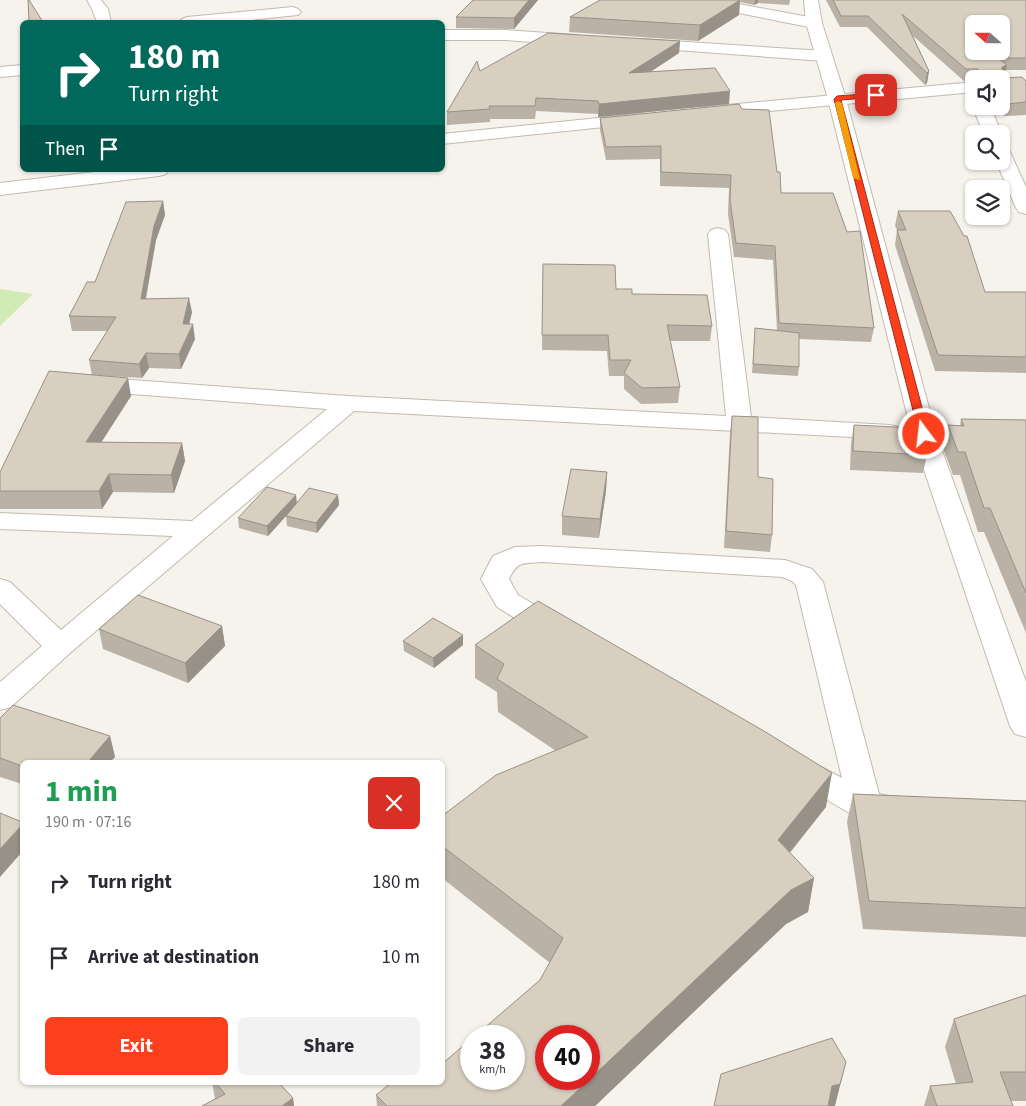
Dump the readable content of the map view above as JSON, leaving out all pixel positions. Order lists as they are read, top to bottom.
{
  "north": "left",
  "page": {
    "turn": ["180 m", "Turn right"],
    "then": "Then",
    "heading": ["1 min", "190 m · 07:16"],
    "list": [
      {
        "name": "Turn right",
        "value": "180 m"
      },
      {
        "name": "Arrive at destination",
        "value": "10 m"
      }
    ],
    "buttons": ["Exit", "Share"],
    "speed": "38 km/h",
    "limit": "40"
  }
}
